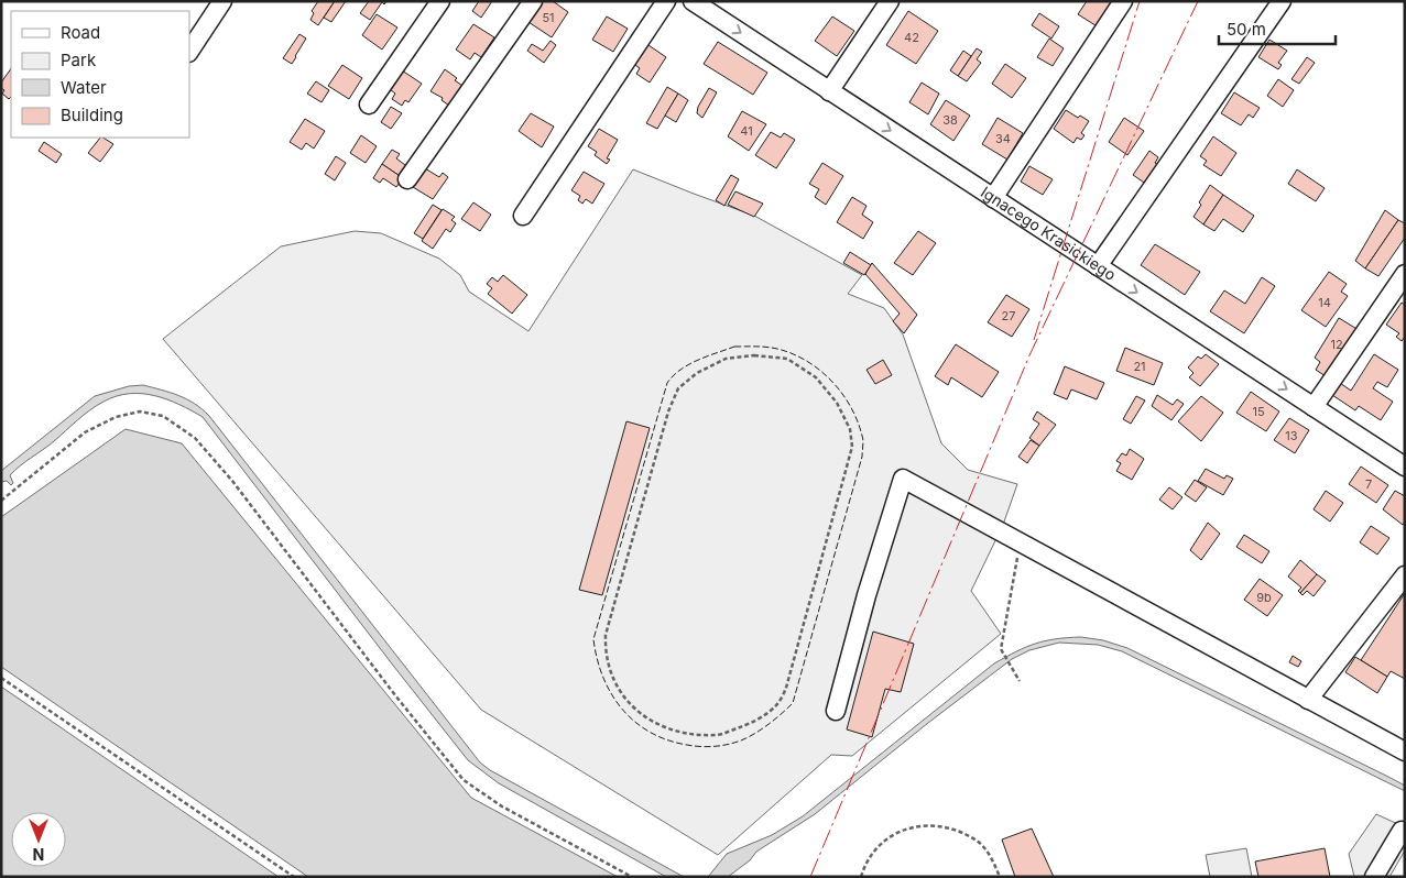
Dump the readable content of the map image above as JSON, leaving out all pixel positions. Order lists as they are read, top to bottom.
{
  "streets": {
    "street": ["Ignacego Krasickiego"]
  },
  "one_way": ["Ignacego Krasickiego"],
  "house_numbers": [
    "51",
    "42",
    "38",
    "41",
    "34",
    "14",
    "27",
    "12",
    "21",
    "15",
    "13",
    "7",
    "9b"
  ],
  "legend": [
    "Road",
    "Park",
    "Water",
    "Building"
  ],
  "scale_bar": "50 m",
  "north": "bottom"
}
